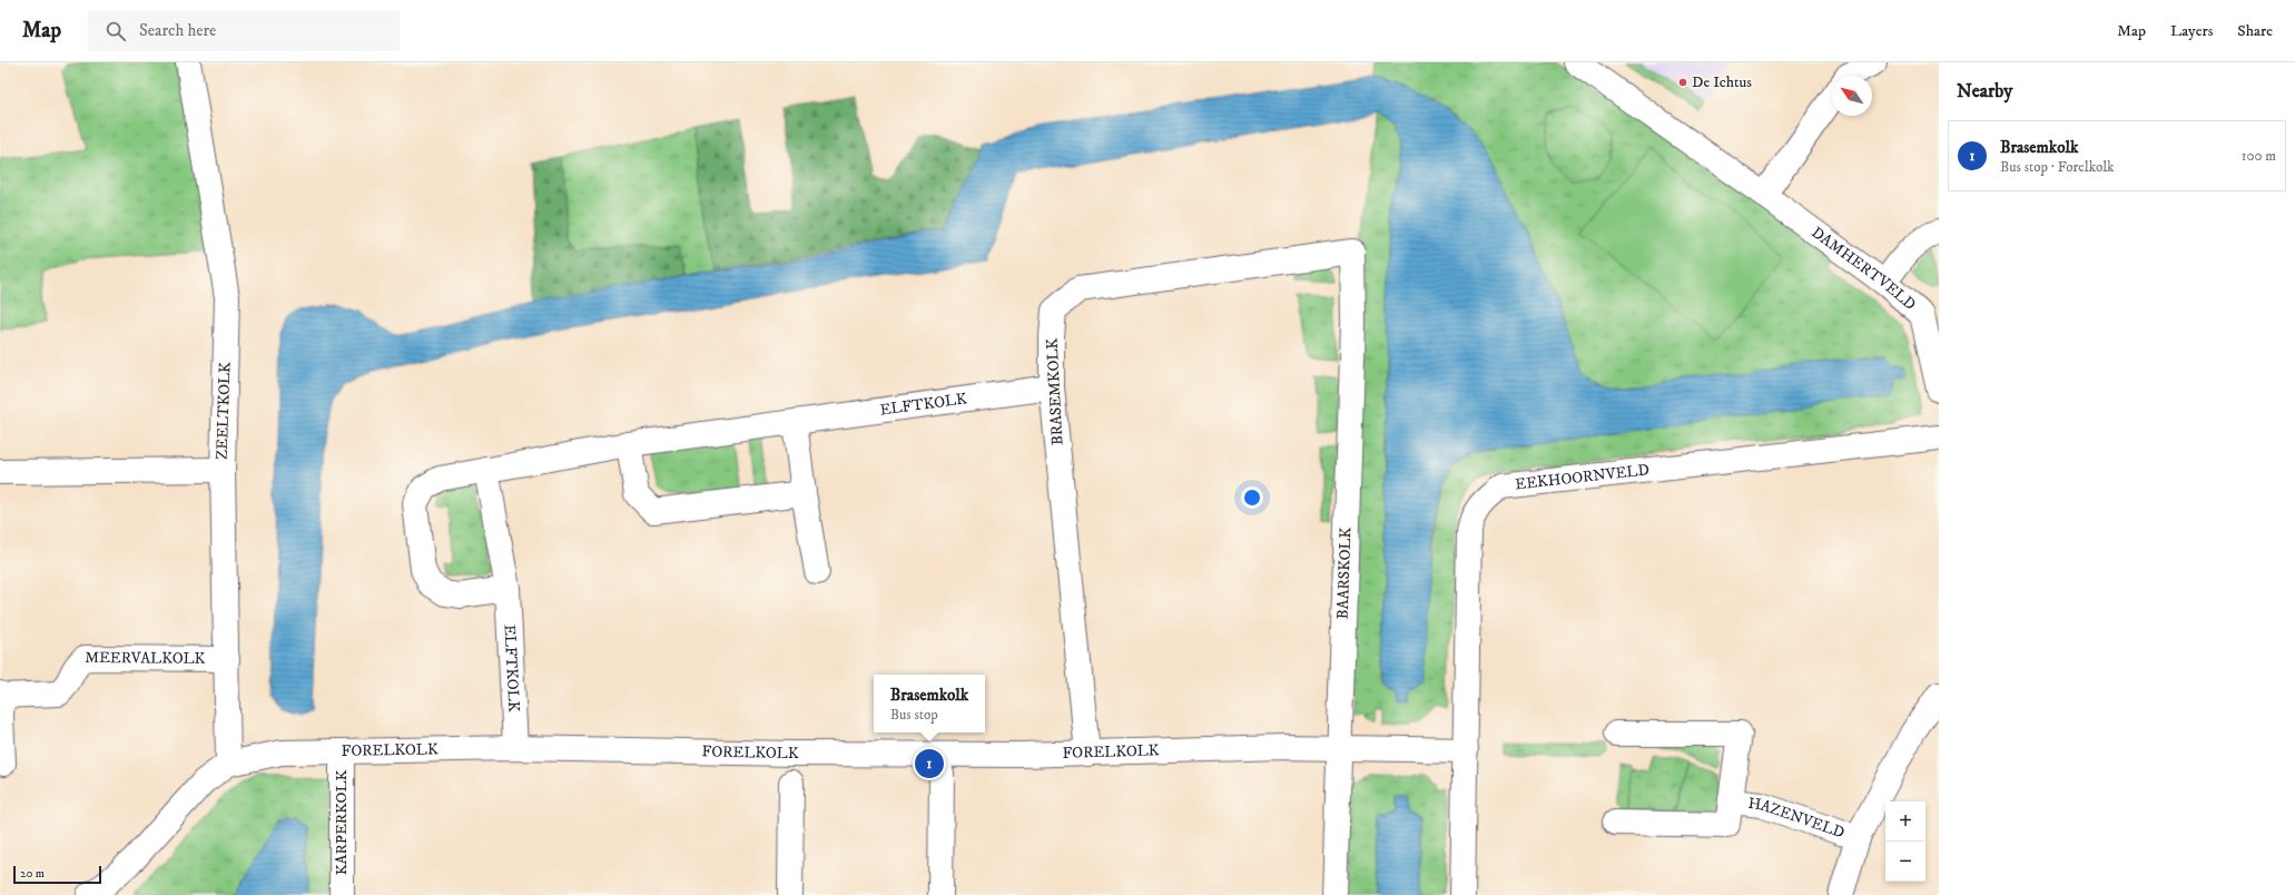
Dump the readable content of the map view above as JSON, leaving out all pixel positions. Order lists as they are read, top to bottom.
{
  "streets": {
    "street": [
      "DAMHERTVELD",
      "BRASEMKOLK",
      "ELFTKOLK",
      "ZEELTKOLK",
      "EEKHOORNVELD",
      "BAARSKOLK",
      "MEERVALKOLK",
      "FORELKOLK",
      "HAZENVELD",
      "KARPERKOLK"
    ]
  },
  "crossings": [
    ["BRASEMKOLK", "ELFTKOLK"],
    ["BRASEMKOLK", "BAARSKOLK"],
    ["BRASEMKOLK", "FORELKOLK"],
    ["ELFTKOLK", "FORELKOLK"],
    ["ZEELTKOLK", "MEERVALKOLK"],
    ["ZEELTKOLK", "FORELKOLK"],
    ["EEKHOORNVELD", "FORELKOLK"],
    ["BAARSKOLK", "FORELKOLK"],
    ["FORELKOLK", "KARPERKOLK"]
  ],
  "places": ["De Ichtus"],
  "scale_bar": "20 m",
  "north": "top left",
  "page": {
    "header": "Map",
    "search": "Search here",
    "nav": ["Map", "Layers", "Share"],
    "heading": "Nearby",
    "list": [
      {
        "mark": "1",
        "name": "Brasemkolk",
        "note": "Bus stop · Forelkolk",
        "value": "100 m"
      }
    ],
    "popup": ["Brasemkolk", "Bus stop"],
    "pins": "1",
    "map_buttons": ["+", "−"],
    "scale": "20 m"
  }
}
